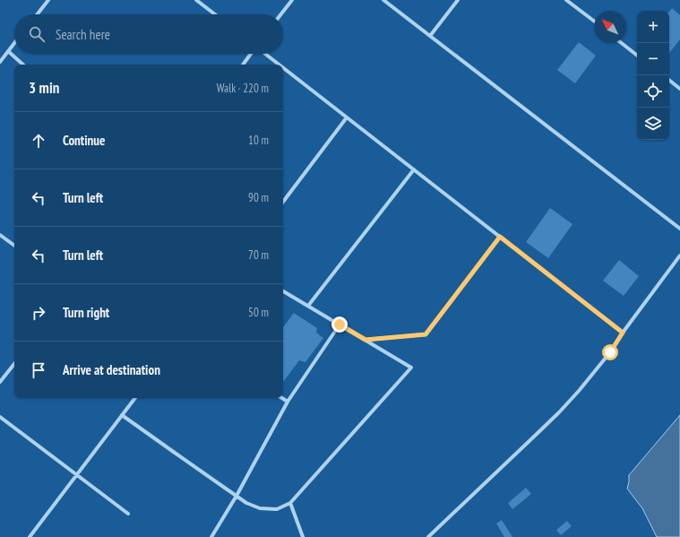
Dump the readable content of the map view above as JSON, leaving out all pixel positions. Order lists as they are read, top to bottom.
{
  "north": "top left",
  "page": {
    "map_buttons": ["+", "−"],
    "search": "Search here",
    "heading": ["3 min", "Walk · 220 m"],
    "list": [
      ["Continue", "10 m"],
      ["Turn left", "90 m"],
      ["Turn left", "70 m"],
      ["Turn right", "50 m"],
      "Arrive at destination"
    ]
  }
}
